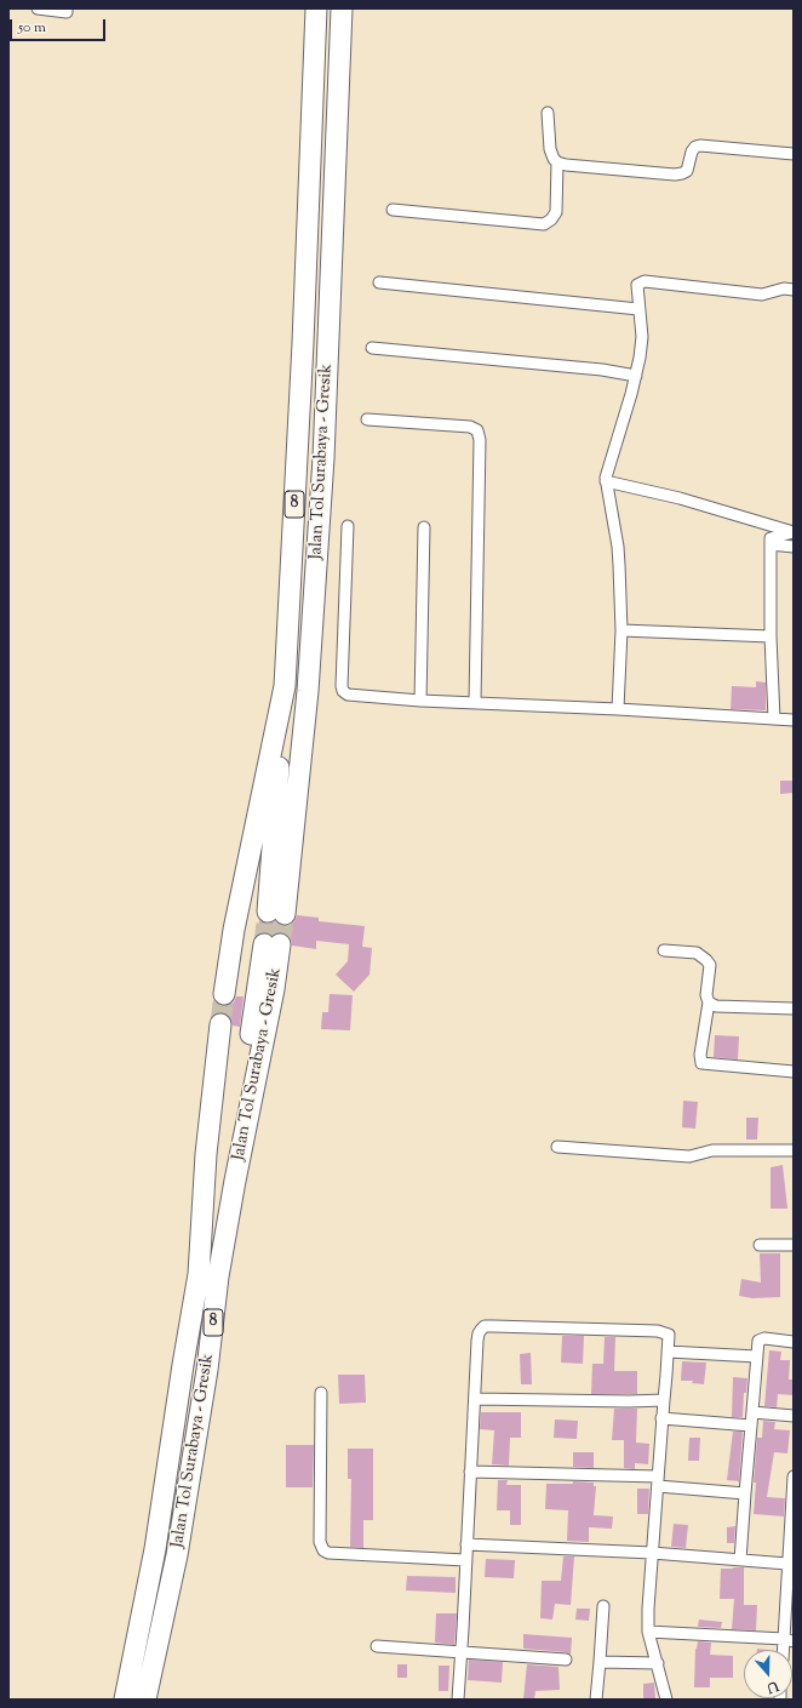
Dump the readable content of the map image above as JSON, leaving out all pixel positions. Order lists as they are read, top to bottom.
{
  "streets": {
    "highway": ["Jalan Tol Surabaya - Gresik", "8"]
  },
  "scale_bar": "50 m",
  "north": "bottom"
}
